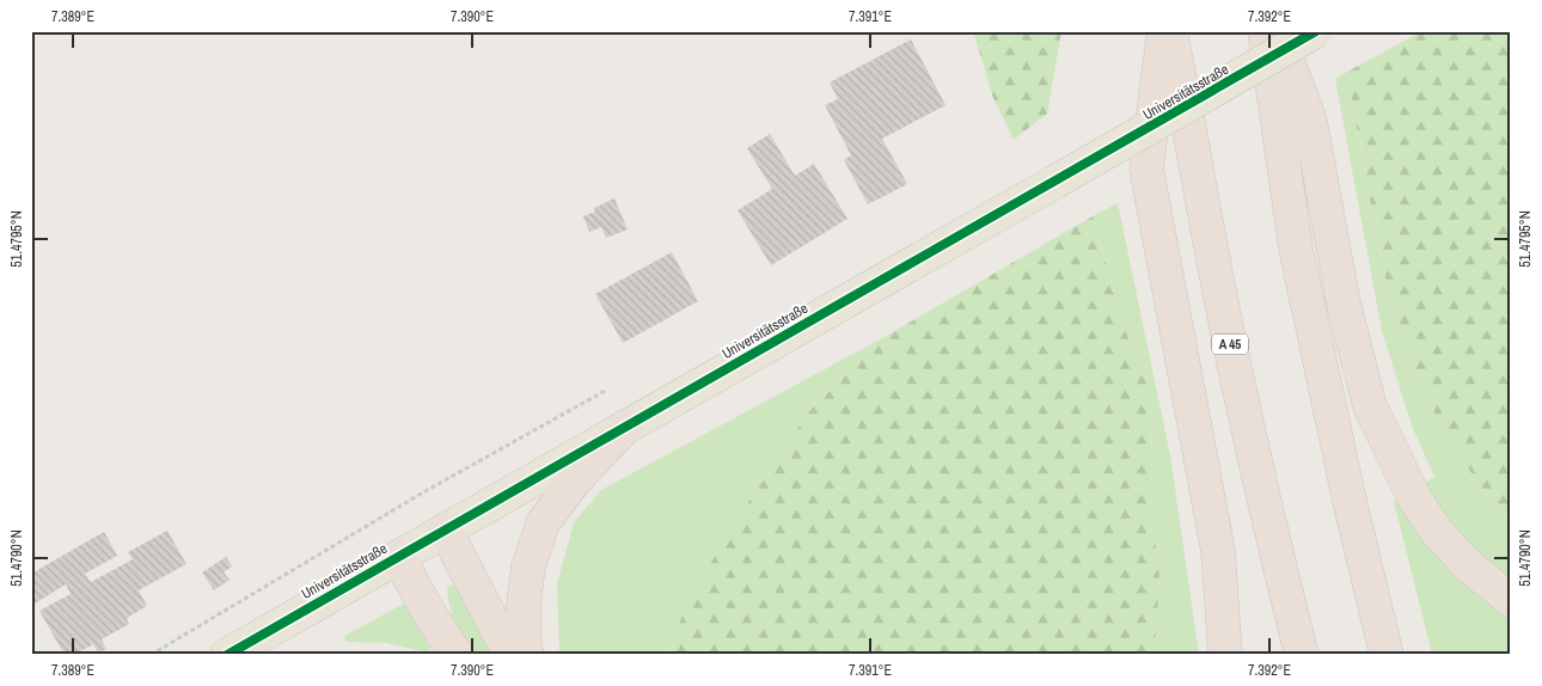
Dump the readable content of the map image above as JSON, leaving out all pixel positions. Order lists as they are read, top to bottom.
{
  "streets": {
    "highway": ["A 45"],
    "main road": ["Universitätsstraße"]
  },
  "coordinates": [
    "7.389°E",
    "7.390°E",
    "7.391°E",
    "7.392°E",
    "51.4795°N",
    "51.4790°N"
  ]
}
